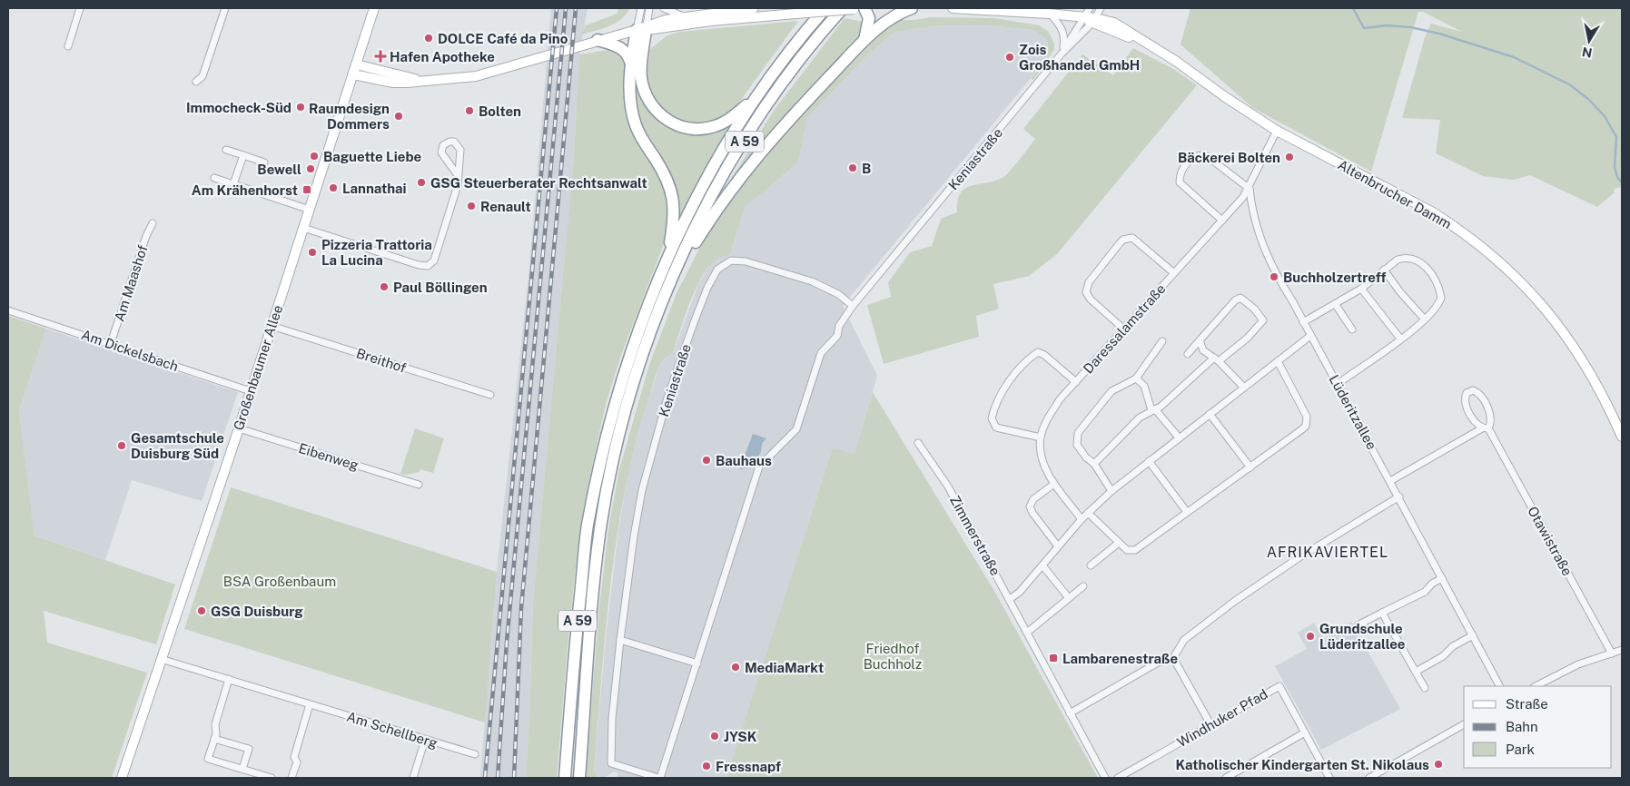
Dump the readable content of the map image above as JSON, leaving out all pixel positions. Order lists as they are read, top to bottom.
{
  "streets": {
    "highway": ["A 59"],
    "main road": ["Altenbrucher Damm", "Großenbaumer Allee"],
    "street": [
      "Keniastraße",
      "Am Maashof",
      "Daressalamstraße",
      "Am Dickelsbach",
      "Breithof",
      "Lüderitzallee",
      "Eibenweg",
      "Zimmerstraße",
      "Otawistraße",
      "Windhuker Pfad",
      "Am Schellberg"
    ]
  },
  "crossings": [
    ["Keniastraße", "Altenbrucher Damm"],
    ["Am Maashof", "Am Dickelsbach"],
    ["Daressalamstraße", "Lüderitzallee"],
    ["Am Dickelsbach", "Großenbaumer Allee"],
    ["Breithof", "Großenbaumer Allee"],
    ["Großenbaumer Allee", "Eibenweg"],
    ["Großenbaumer Allee", "Am Schellberg"]
  ],
  "districts": ["AFRIKAVIERTEL"],
  "parks": ["BSA Großenbaum", "Friedhof Buchholz"],
  "places": {
    "other": [
      "DOLCE Café da Pino",
      "Zois Großhandel GmbH",
      "Immocheck-Süd",
      "Bolten",
      "Raumdesign Dommers",
      "Baguette Liebe",
      "Bäckerei Bolten",
      "B",
      "Bewell",
      "GSG Steuerberater Rechtsanwalt",
      "Lannathai",
      "Renault",
      "Pizzeria Trattoria La Lucina",
      "Buchholzertreff",
      "Paul Böllingen",
      "Gesamtschule Duisburg Süd",
      "Bauhaus",
      "GSG Duisburg",
      "Grundschule Lüderitzallee",
      "MediaMarkt",
      "JYSK",
      "Katholischer Kindergarten St. Nikolaus",
      "Fressnapf"
    ],
    "health": ["Hafen Apotheke"],
    "transit": ["Am Krähenhorst", "Lambarenestraße"]
  },
  "legend": ["Straße", "Bahn", "Park"],
  "north": "bottom"
}
